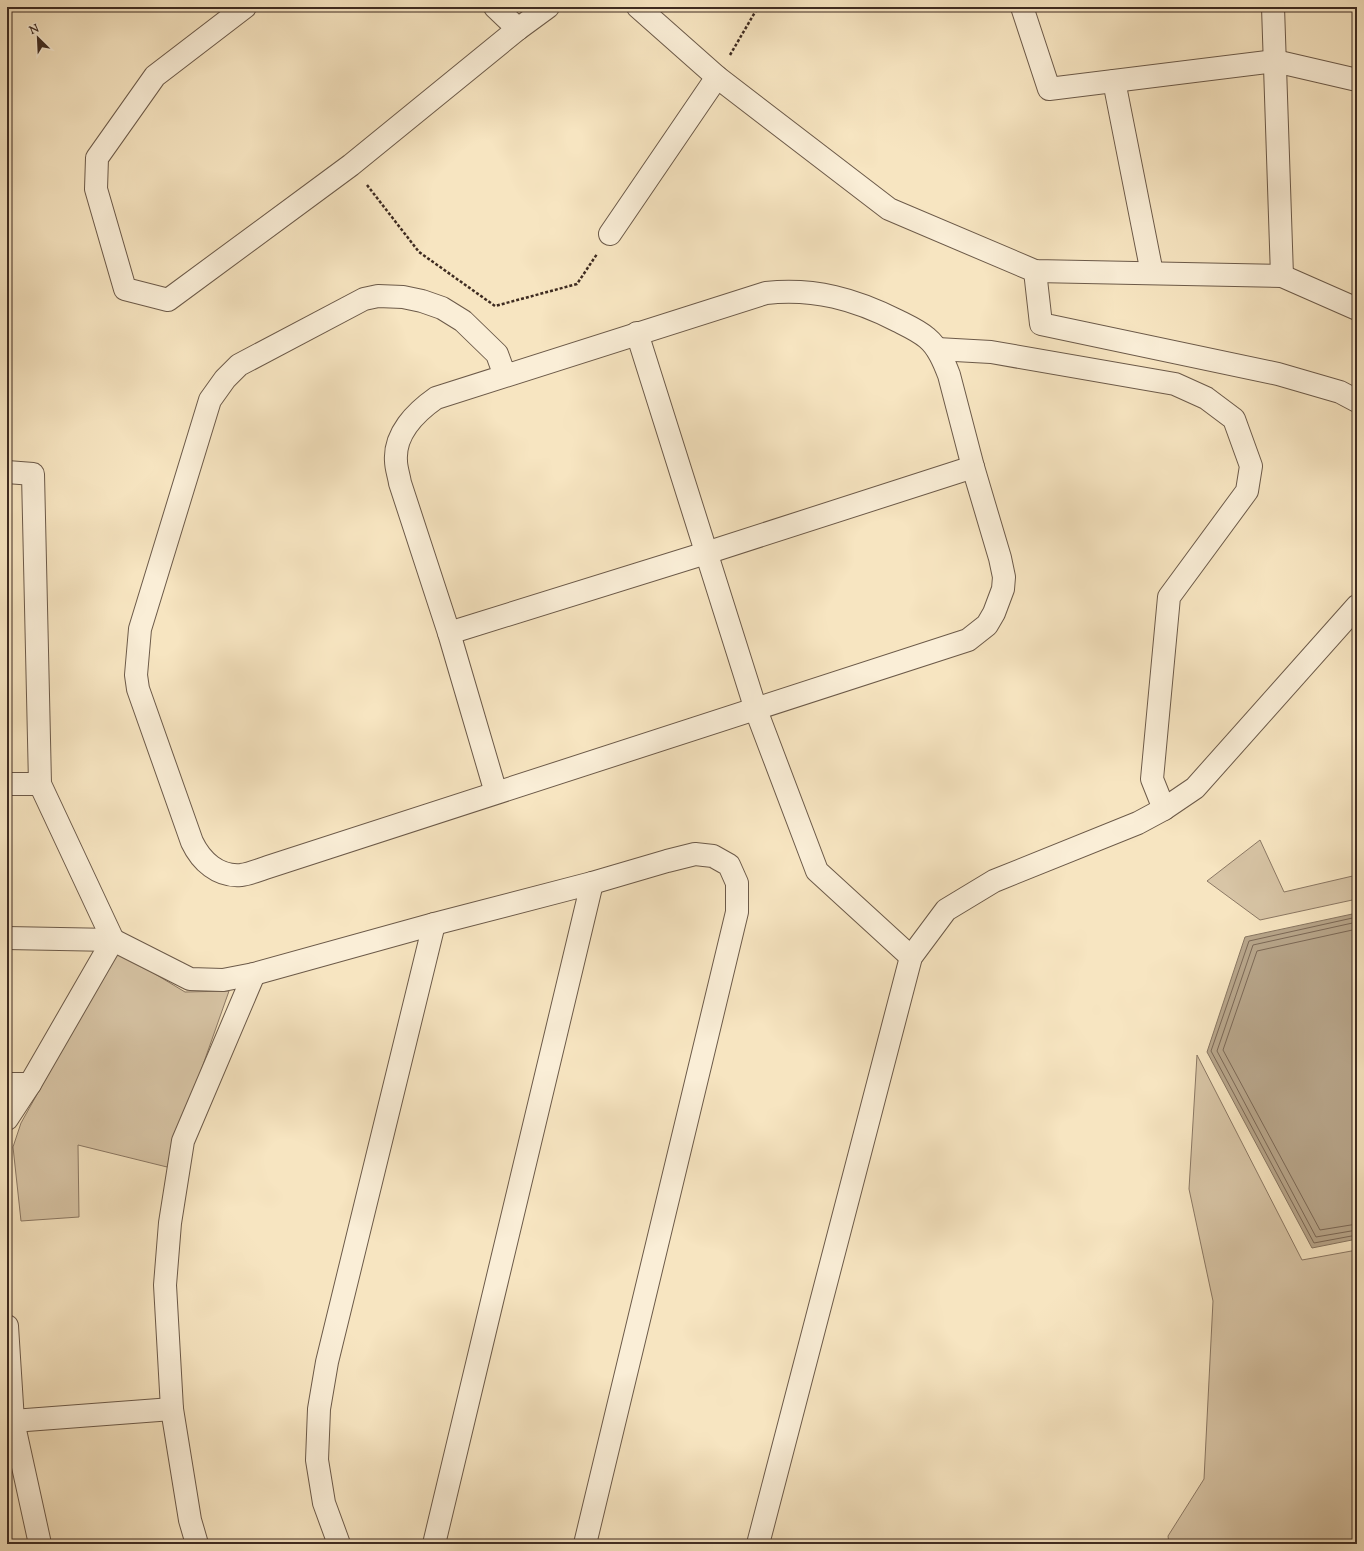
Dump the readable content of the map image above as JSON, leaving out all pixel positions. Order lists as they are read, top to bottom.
{
  "north": "top left"
}
